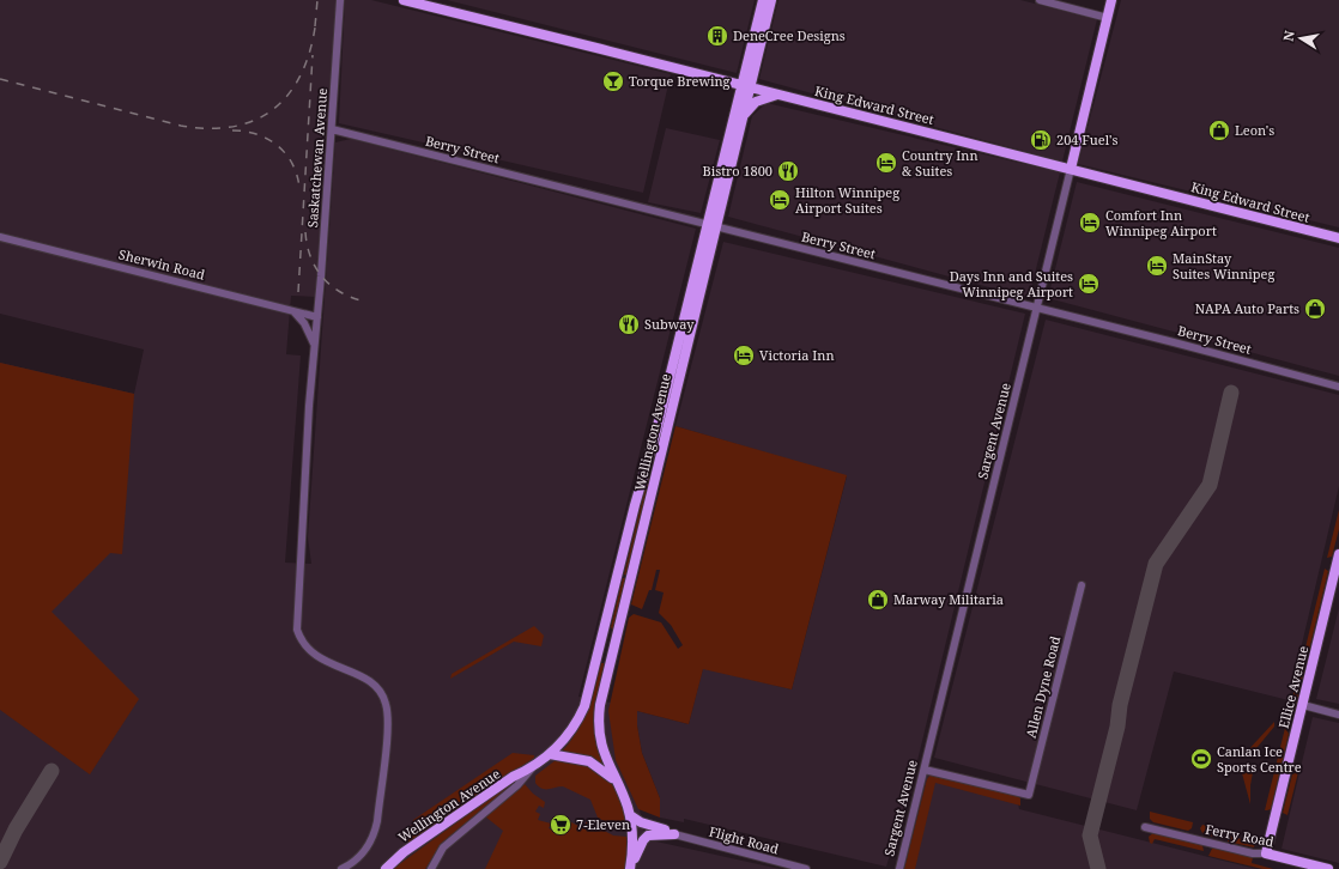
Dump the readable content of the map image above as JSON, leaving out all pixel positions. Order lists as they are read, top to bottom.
{
  "streets": {
    "main road": [
      "King Edward Street",
      "Sargent Avenue",
      "Wellington Avenue",
      "Ellice Avenue",
      "Ferry Road"
    ],
    "street": [
      "Berry Street",
      "Saskatchewan Avenue",
      "Sherwin Road",
      "Allen Dyne Road",
      "Flight Road"
    ]
  },
  "crossings": [
    ["King Edward Street", "Sargent Avenue"],
    ["King Edward Street", "Wellington Avenue"],
    ["Berry Street", "Saskatchewan Avenue"],
    ["Berry Street", "Sargent Avenue"],
    ["Berry Street", "Wellington Avenue"],
    ["Saskatchewan Avenue", "Sherwin Road"],
    ["Sargent Avenue", "Allen Dyne Road"],
    ["Ellice Avenue", "Ferry Road"]
  ],
  "places": {
    "building": ["DeneCree Designs"],
    "bar": ["Torque Brewing"],
    "shop": ["Leon's", "NAPA Auto Parts", "Marway Militaria"],
    "fuel station": ["204 Fuel's"],
    "hotel": [
      "Country Inn & Suites",
      "Hilton Winnipeg Airport Suites",
      "Comfort Inn Winnipeg Airport",
      "MainStay Suites Winnipeg",
      "Days Inn and Suites Winnipeg Airport",
      "Victoria Inn"
    ],
    "restaurant": ["Bistro 1800", "Subway"],
    "sports": ["Canlan Ice Sports Centre"],
    "supermarket": ["7-Eleven"]
  },
  "north": "left"
}
